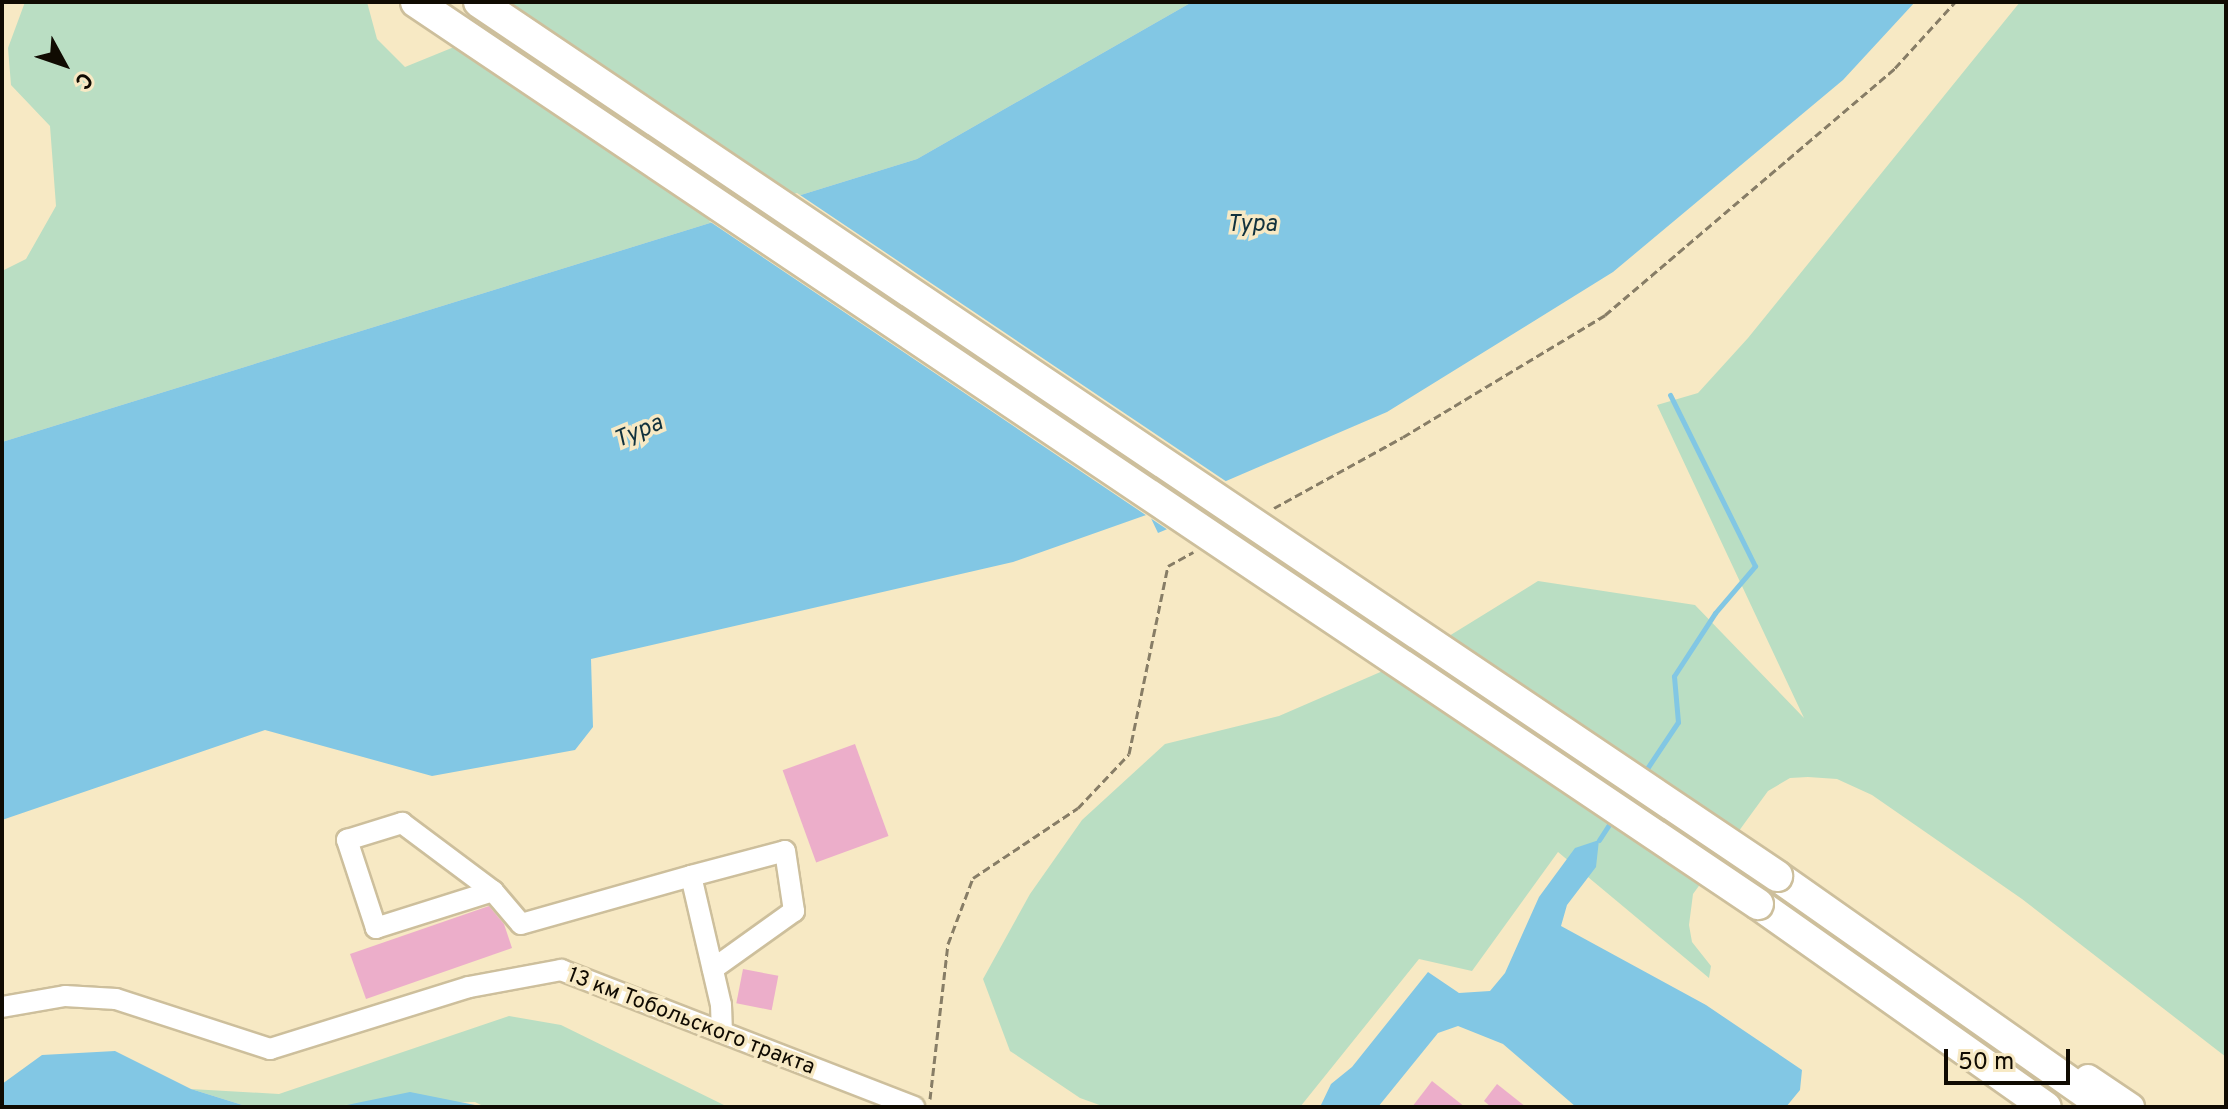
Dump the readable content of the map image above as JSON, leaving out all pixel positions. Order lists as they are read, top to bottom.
{
  "streets": {
    "street": ["13 км Тобольского тракта"]
  },
  "water": ["Тура"],
  "scale_bar": "50 m",
  "north": "bottom right"
}
